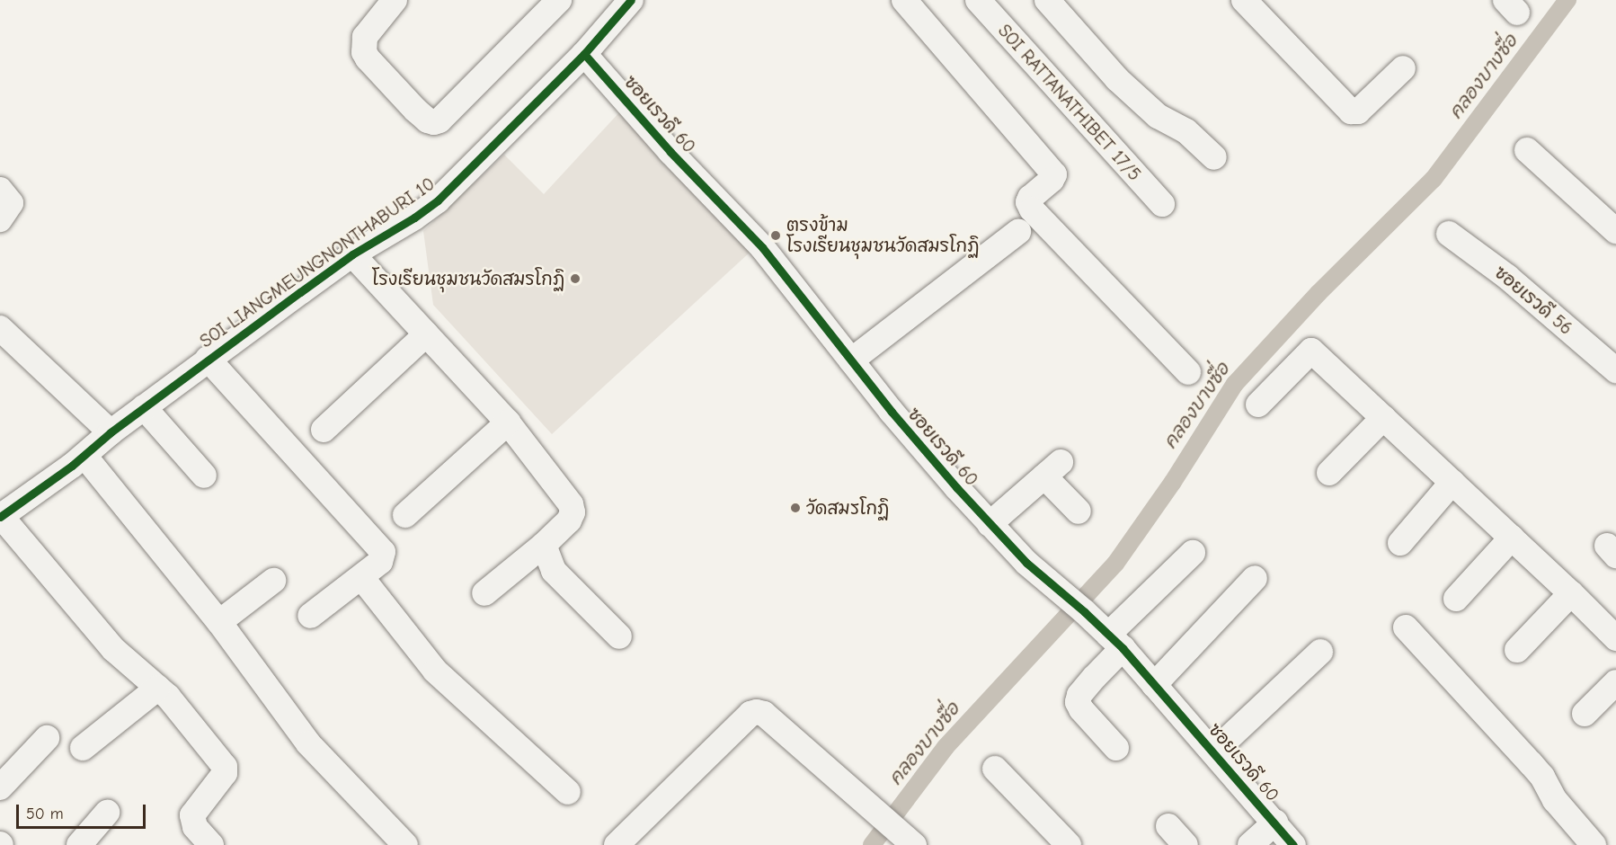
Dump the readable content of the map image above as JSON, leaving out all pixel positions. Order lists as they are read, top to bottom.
{
  "streets": {
    "street": [
      "SOI RATTANATHIBET 17/5",
      "ซอยเรวดี 60",
      "SOI LIANGMEUNGNONTHABURI 10",
      "ซอยเรวดี 56"
    ]
  },
  "crossings": [
    ["ซอยเรวดี 60", "SOI LIANGMEUNGNONTHABURI 10"]
  ],
  "water": ["คลองบางซื่อ"],
  "places": ["ตรงข้าม โรงเรียนชุมชนวัดสมรโกฏิ", "โรงเรียนชุมชนวัดสมรโกฏิ", "วัดสมรโกฏิ"],
  "scale_bar": "50 m"
}
